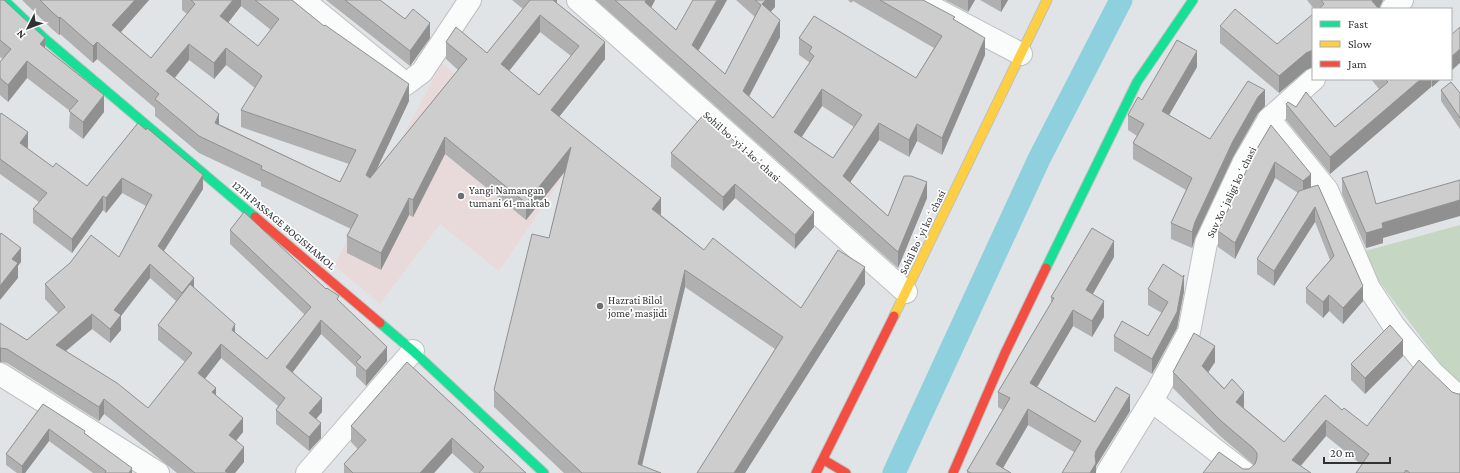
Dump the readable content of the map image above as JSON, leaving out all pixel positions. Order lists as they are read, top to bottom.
{
  "streets": {
    "street": [
      "Sohil boʻyi 1-koʻchasi",
      "Suv Xoʻjaligi koʻchasi",
      "12TH PASSAGE BOGISHAMOL",
      "Sohil Boʻyi koʻchasi"
    ]
  },
  "crossings": [
    ["Sohil boʻyi 1-koʻchasi", "Sohil Boʻyi koʻchasi"]
  ],
  "places": ["Yangi Namangan tumani 61-maktab", "Hazrati Bilol jome’ masjidi"],
  "legend": ["Fast", "Slow", "Jam"],
  "scale_bar": "20 m",
  "north": "bottom left"
}
